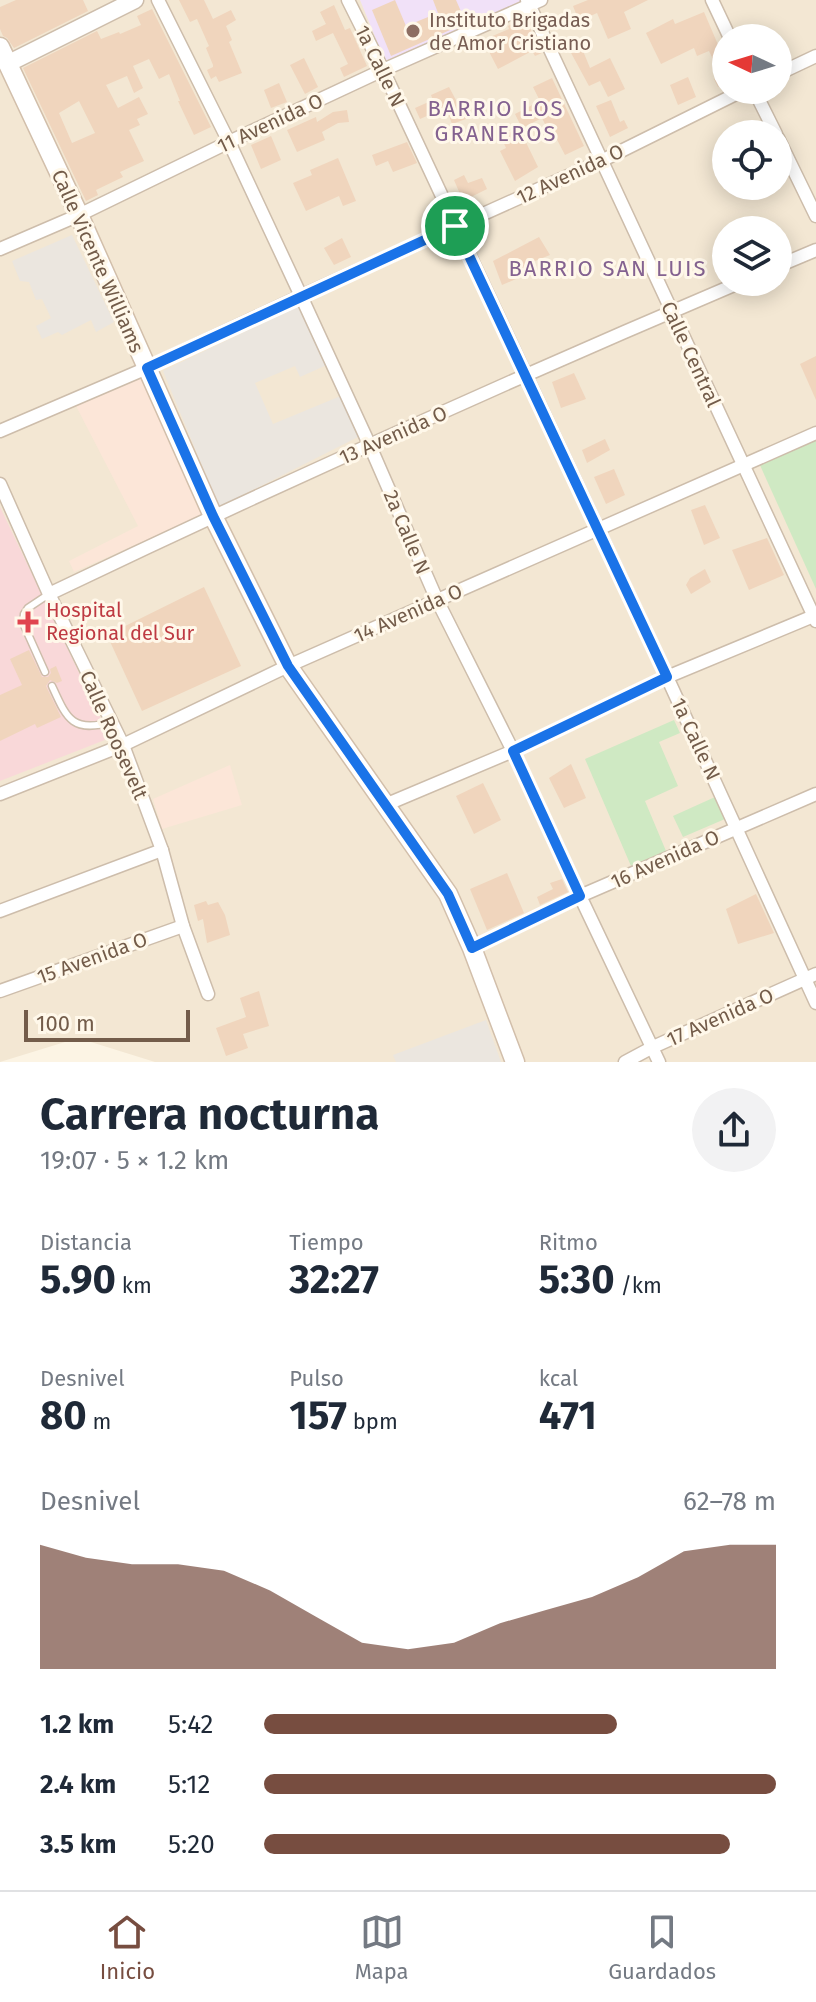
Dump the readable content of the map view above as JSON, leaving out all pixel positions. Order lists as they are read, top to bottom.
{
  "streets": {
    "main road": ["Calle Vicente Williams"],
    "street": [
      "1a Calle N",
      "11 Avenida O",
      "12 Avenida O",
      "Calle Central",
      "13 Avenida O",
      "2a Calle N",
      "14 Avenida O",
      "Calle Roosevelt",
      "16 Avenida O",
      "15 Avenida O",
      "17 Avenida O"
    ]
  },
  "crossings": [
    ["1a Calle N", "11 Avenida O"],
    ["1a Calle N", "12 Avenida O"],
    ["1a Calle N", "13 Avenida O"],
    ["1a Calle N", "14 Avenida O"],
    ["1a Calle N", "16 Avenida O"],
    ["1a Calle N", "17 Avenida O"],
    ["11 Avenida O", "Calle Vicente Williams"],
    ["11 Avenida O", "Calle Central"],
    ["11 Avenida O", "2a Calle N"],
    ["12 Avenida O", "Calle Vicente Williams"],
    ["12 Avenida O", "Calle Central"],
    ["12 Avenida O", "2a Calle N"],
    ["Calle Vicente Williams", "13 Avenida O"],
    ["Calle Vicente Williams", "14 Avenida O"],
    ["Calle Vicente Williams", "16 Avenida O"],
    ["Calle Central", "13 Avenida O"],
    ["Calle Central", "14 Avenida O"],
    ["13 Avenida O", "2a Calle N"],
    ["13 Avenida O", "Calle Roosevelt"],
    ["2a Calle N", "14 Avenida O"],
    ["2a Calle N", "16 Avenida O"],
    ["2a Calle N", "17 Avenida O"],
    ["14 Avenida O", "Calle Roosevelt"],
    ["Calle Roosevelt", "15 Avenida O"]
  ],
  "districts": ["BARRIO LOS GRANEROS", "BARRIO SAN LUIS"],
  "places": {
    "other": ["Instituto Brigadas de Amor Cristiano"],
    "health": ["Hospital Regional del Sur"]
  },
  "scale_bar": "100 m",
  "north": "left",
  "page": {
    "scale": "100 m",
    "heading": ["Carrera nocturna", "19:07 · 5 × 1.2 km"],
    "stats": [
      ["Distancia", "5.90 km"],
      ["Tiempo", "32:27"],
      ["Ritmo", "5:30 /km"],
      ["Desnivel", "80 m"],
      ["Pulso", "157 bpm"],
      ["kcal", "471"]
    ],
    "chart": ["Desnivel", "62–78 m"],
    "list": [
      {
        "name": "1.2 km",
        "note": "5:42"
      },
      {
        "name": "2.4 km",
        "note": "5:12"
      },
      {
        "name": "3.5 km",
        "note": "5:20"
      }
    ],
    "tabs": ["Inicio", "Mapa", "Guardados"]
  }
}
